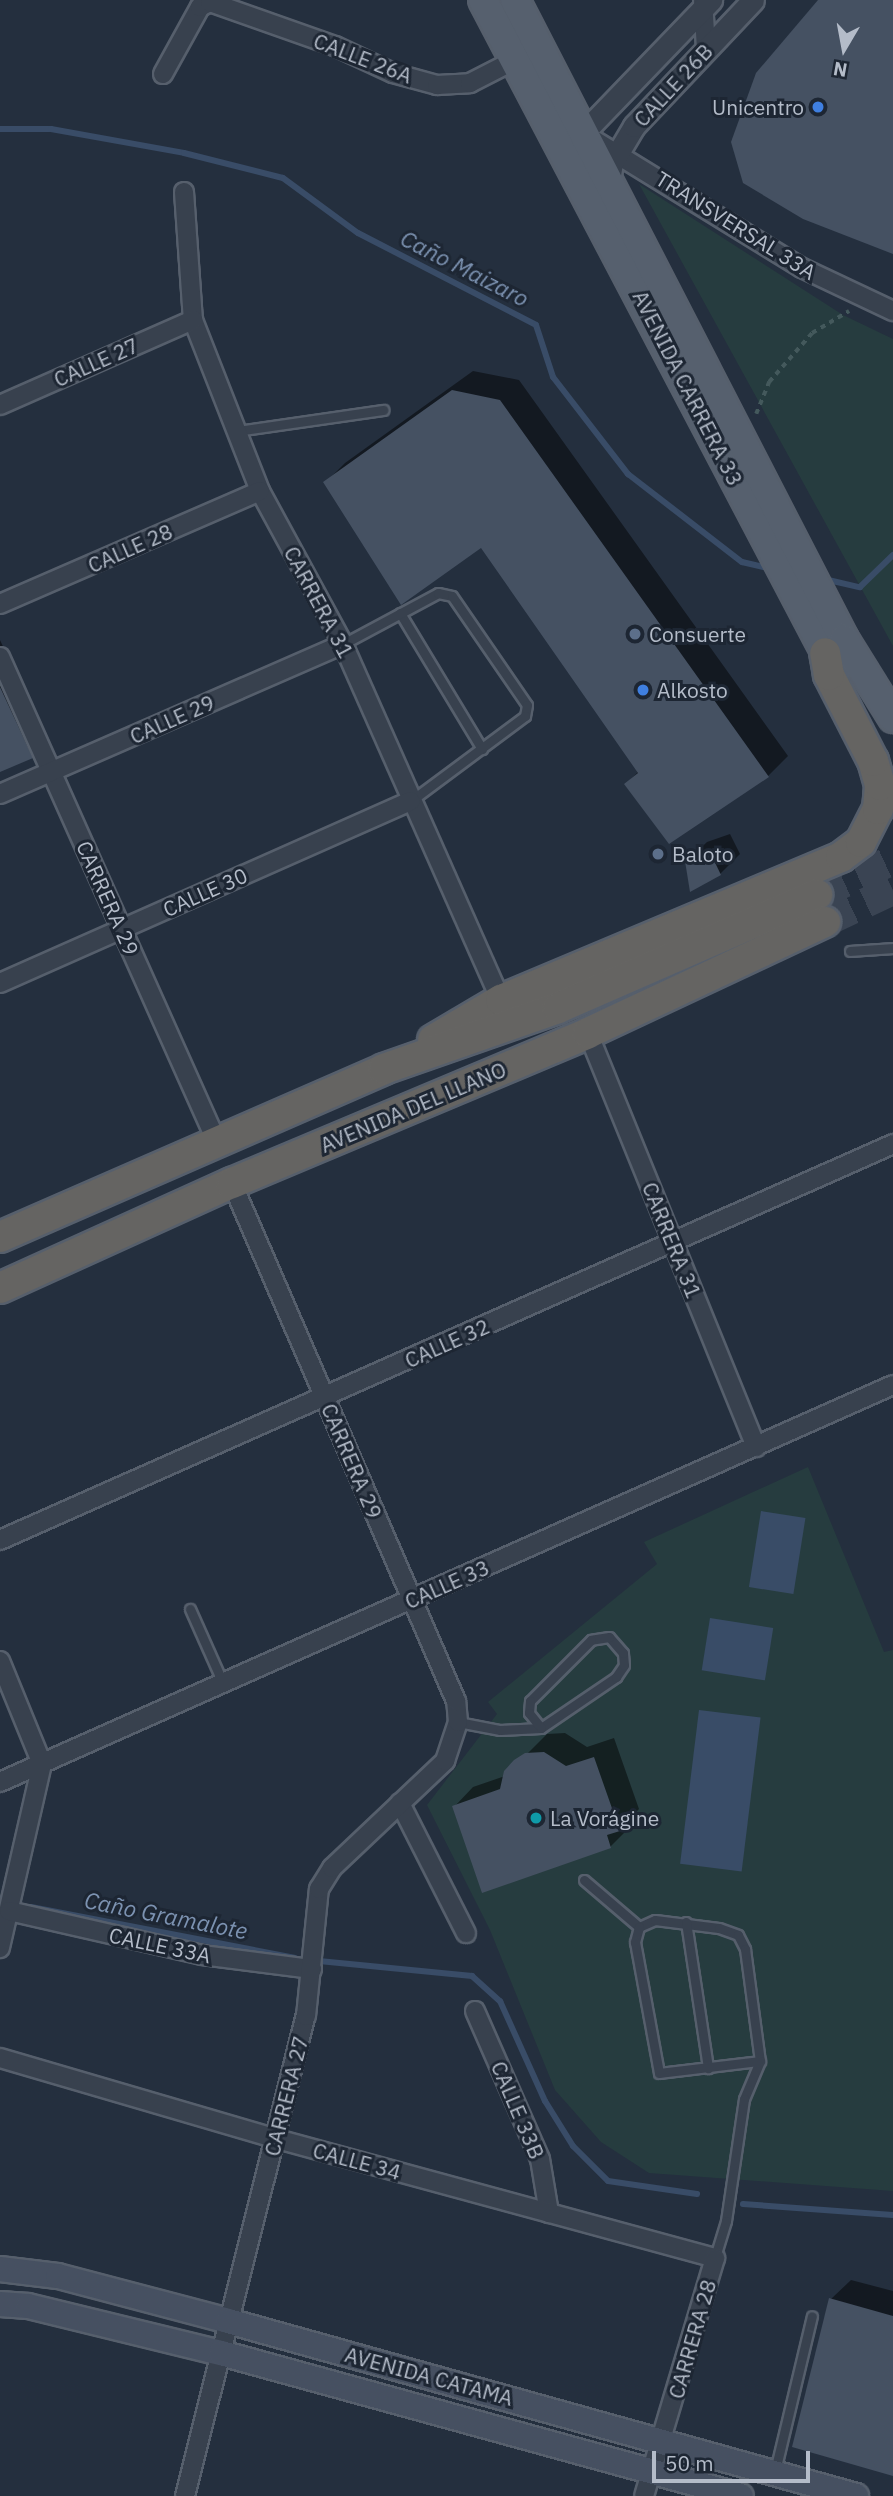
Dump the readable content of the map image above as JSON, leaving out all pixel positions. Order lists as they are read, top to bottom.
{
  "streets": {
    "highway": ["AVENIDA DEL LLANO"],
    "main road": ["AVENIDA CARRERA 33", "AVENIDA CATAMA"],
    "street": [
      "CALLE 26A",
      "CALLE 26B",
      "TRANSVERSAL 33A",
      "CALLE 27",
      "CALLE 28",
      "CARRERA 31",
      "CALLE 29",
      "CALLE 30",
      "CARRERA 29",
      "CALLE 32",
      "CALLE 33",
      "CALLE 33A",
      "CARRERA 27",
      "CALLE 33B",
      "CALLE 34",
      "CARRERA 28"
    ]
  },
  "crossings": [
    ["CALLE 26A", "AVENIDA CARRERA 33"],
    ["CALLE 26B", "TRANSVERSAL 33A"],
    ["CALLE 26B", "AVENIDA CARRERA 33"],
    ["TRANSVERSAL 33A", "AVENIDA CARRERA 33"],
    ["CALLE 27", "CARRERA 31"],
    ["CALLE 28", "CARRERA 31"],
    ["CARRERA 31", "CALLE 29"],
    ["CARRERA 31", "CALLE 30"],
    ["CARRERA 31", "AVENIDA DEL LLANO"],
    ["CARRERA 31", "CALLE 32"],
    ["CARRERA 31", "CALLE 33"],
    ["CALLE 29", "CARRERA 29"],
    ["CALLE 30", "CARRERA 29"],
    ["CARRERA 29", "AVENIDA DEL LLANO"],
    ["CARRERA 29", "CALLE 32"],
    ["CARRERA 29", "CALLE 33"],
    ["CARRERA 29", "CARRERA 27"],
    ["CALLE 33A", "CARRERA 27"],
    ["CARRERA 27", "CALLE 34"],
    ["CARRERA 27", "AVENIDA CATAMA"],
    ["CALLE 33B", "CALLE 34"],
    ["CALLE 34", "CARRERA 28"],
    ["CARRERA 28", "AVENIDA CATAMA"]
  ],
  "water": ["Caño Maizaro", "Caño Gramalote"],
  "places": [
    "Unicentro",
    "Consuerte",
    "Alkosto",
    "Baloto",
    "La Vorágine"
  ],
  "scale_bar": "50 m",
  "north": "bottom"
}
